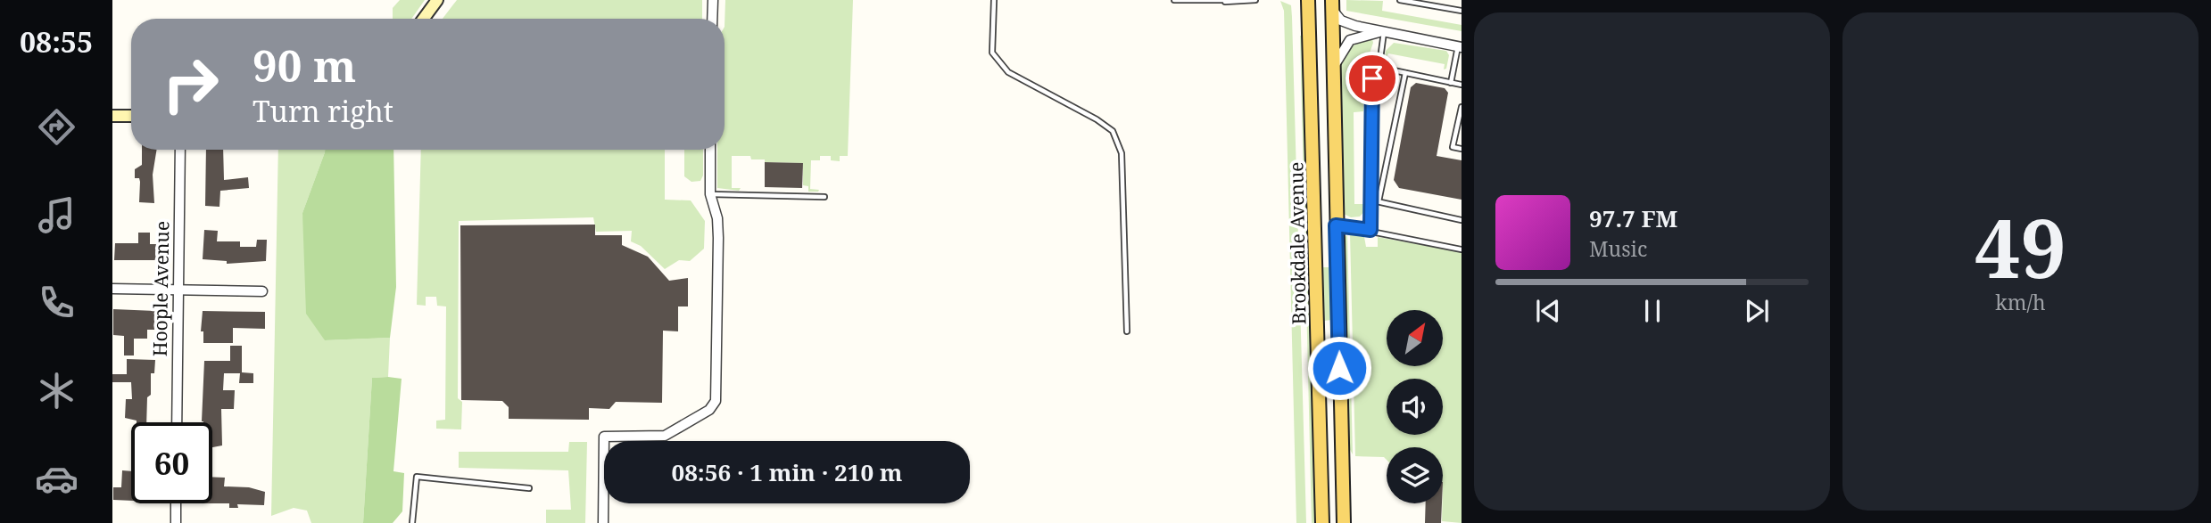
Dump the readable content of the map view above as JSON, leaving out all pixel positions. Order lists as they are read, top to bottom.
{
  "streets": {
    "main road": ["Brookdale Avenue"],
    "street": ["Hoople Avenue"]
  },
  "north": "top right",
  "page": {
    "tabs": "08:55",
    "tile": ["49", "km/h"],
    "turn": ["90 m", "Turn right"],
    "song": ["97.7 FM", "Music"],
    "limit": "60",
    "trip": "08:56 · 1 min · 210 m"
  }
}
